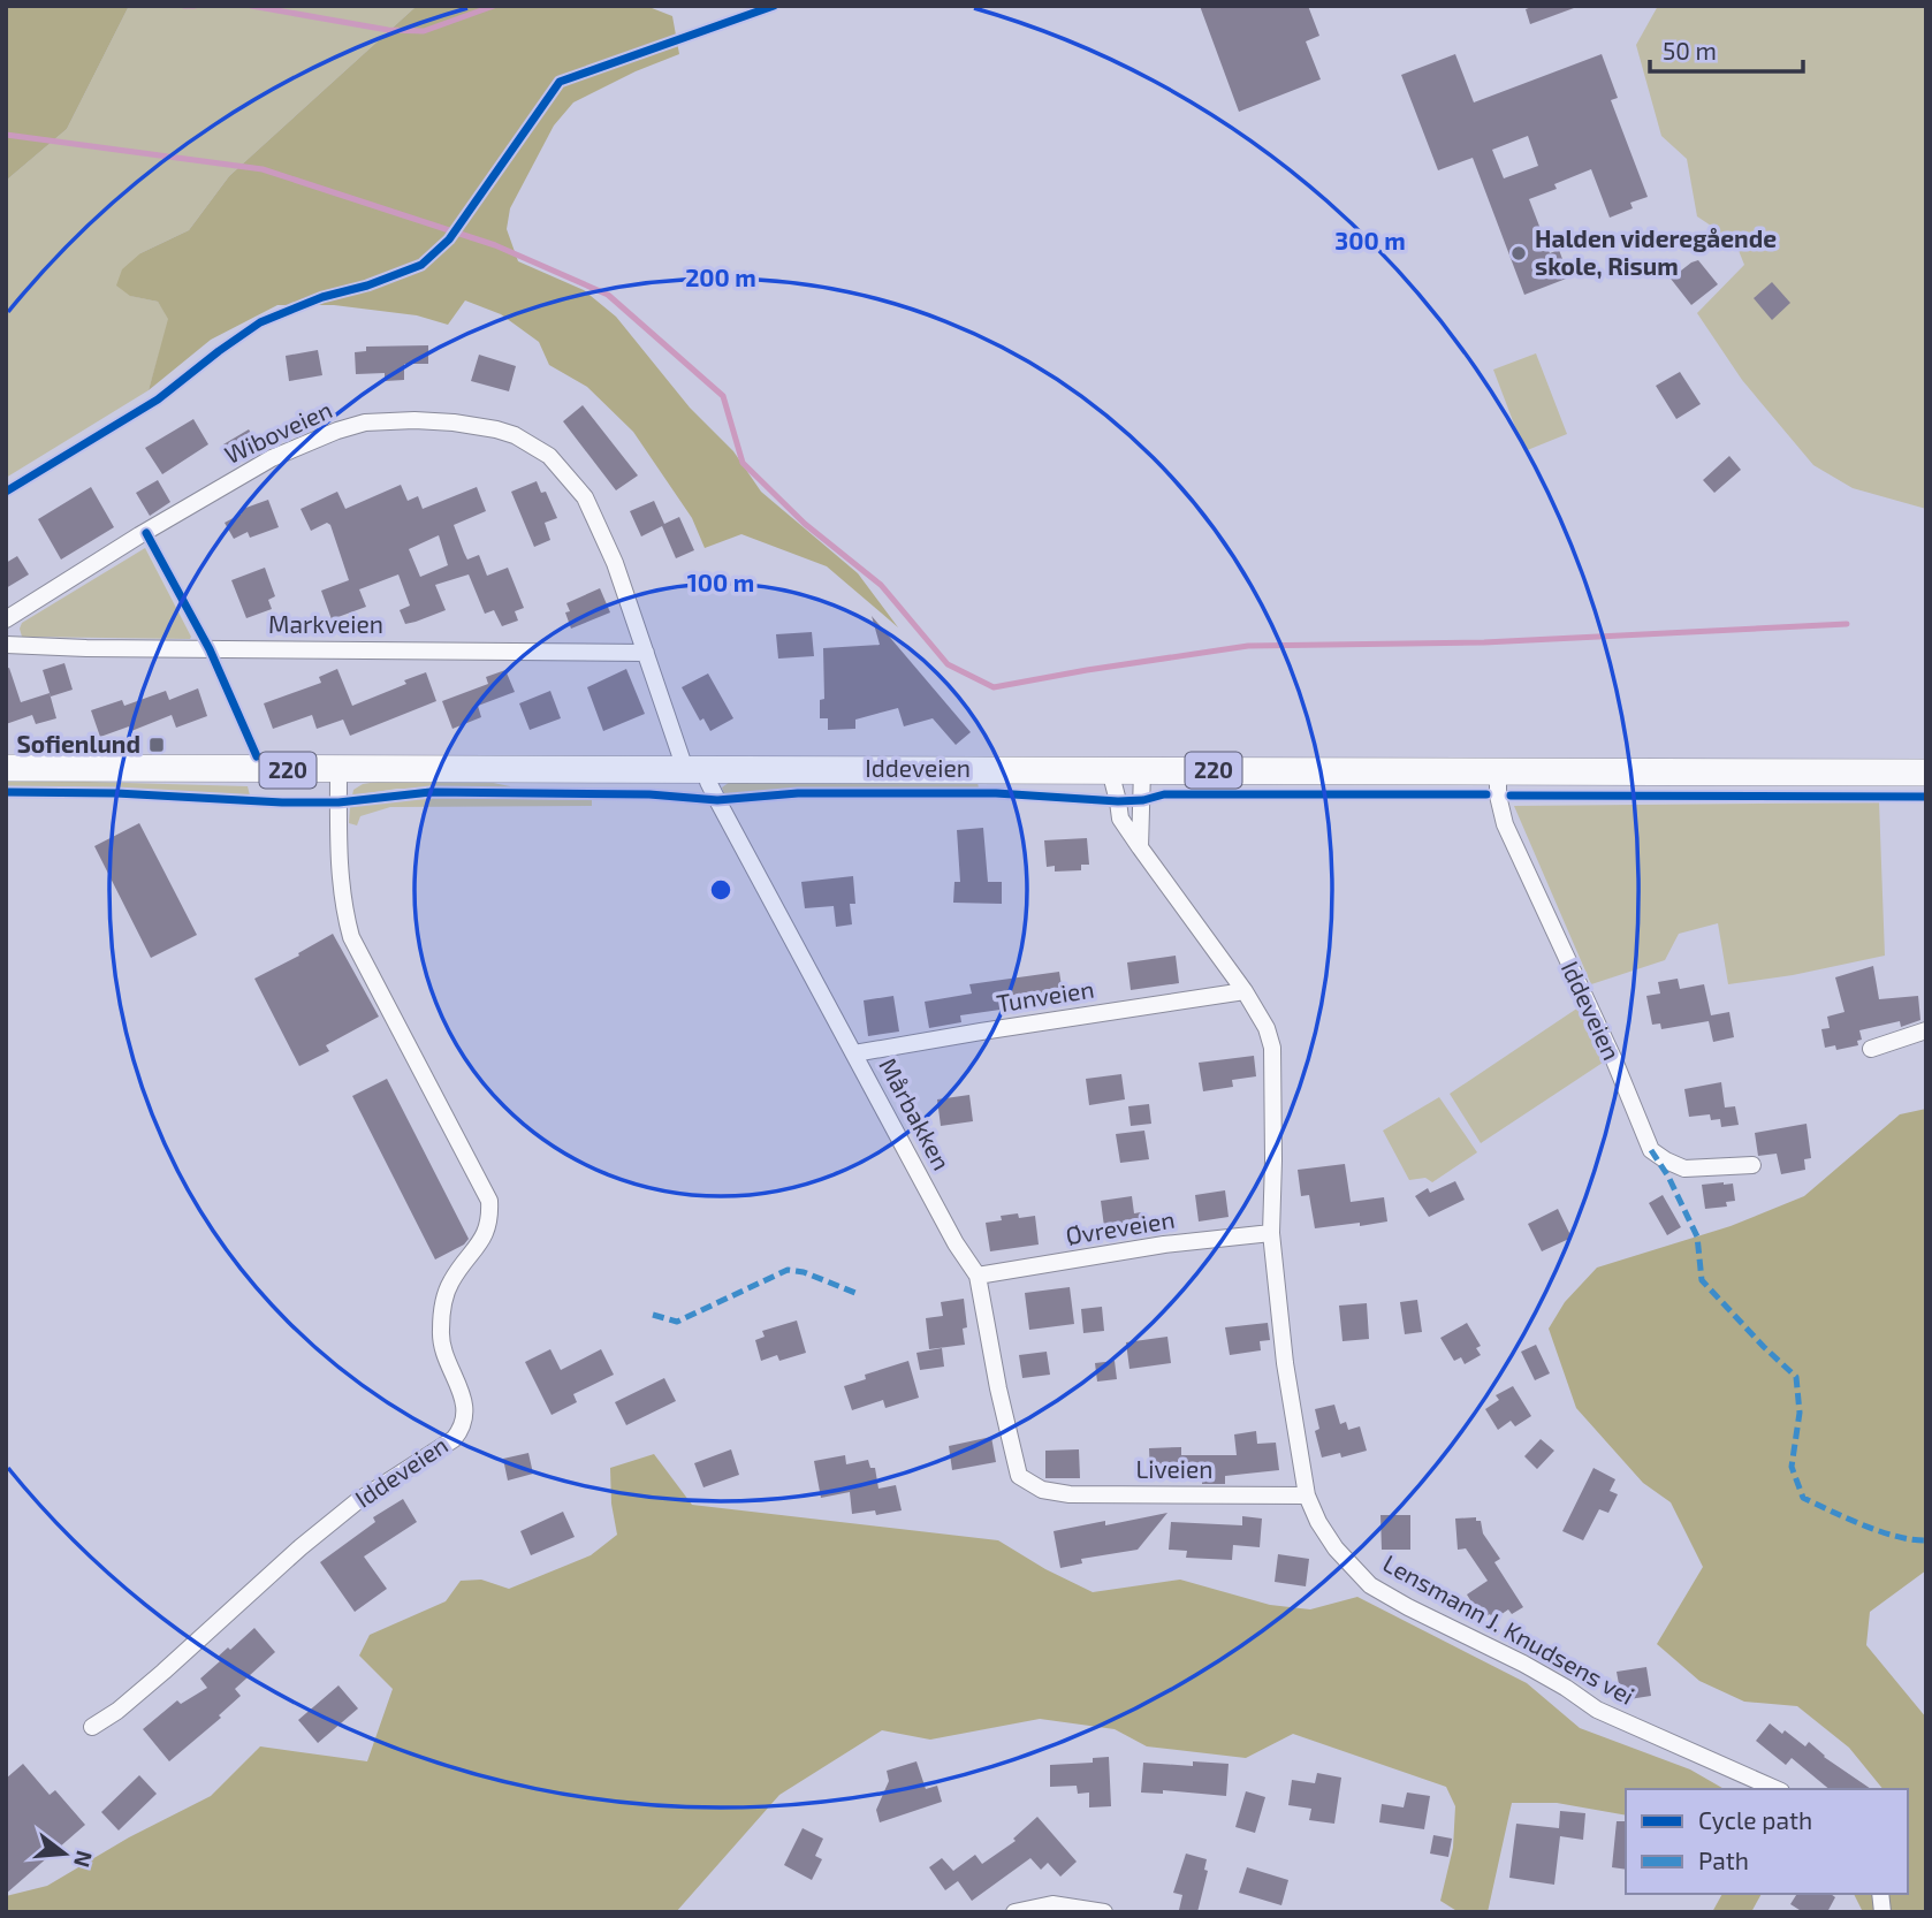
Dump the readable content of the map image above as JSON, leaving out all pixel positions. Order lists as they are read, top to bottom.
{
  "streets": {
    "main road": ["Iddeveien", "220"],
    "street": [
      "Wiboveien",
      "Markveien",
      "Tunveien",
      "Mårbakken",
      "Øvreveien",
      "Liveien",
      "Lensmann J. Knudsens vei"
    ]
  },
  "crossings": [
    ["Wiboveien", "Markveien"],
    ["Wiboveien", "Iddeveien"],
    ["Wiboveien", "Mårbakken"],
    ["Iddeveien", "Mårbakken"],
    ["Iddeveien", "Lensmann J. Knudsens vei"],
    ["Tunveien", "Mårbakken"],
    ["Tunveien", "Lensmann J. Knudsens vei"],
    ["Mårbakken", "Øvreveien"],
    ["Mårbakken", "Liveien"],
    ["Øvreveien", "Lensmann J. Knudsens vei"],
    ["Liveien", "Lensmann J. Knudsens vei"]
  ],
  "places": {
    "other": ["Halden videregående skole, Risum"],
    "transit": ["Sofienlund"]
  },
  "legend": ["Cycle path", "Path"],
  "scale_bar": "50 m",
  "north": "right",
  "rings": ["300 m", "200 m", "100 m"]
}
